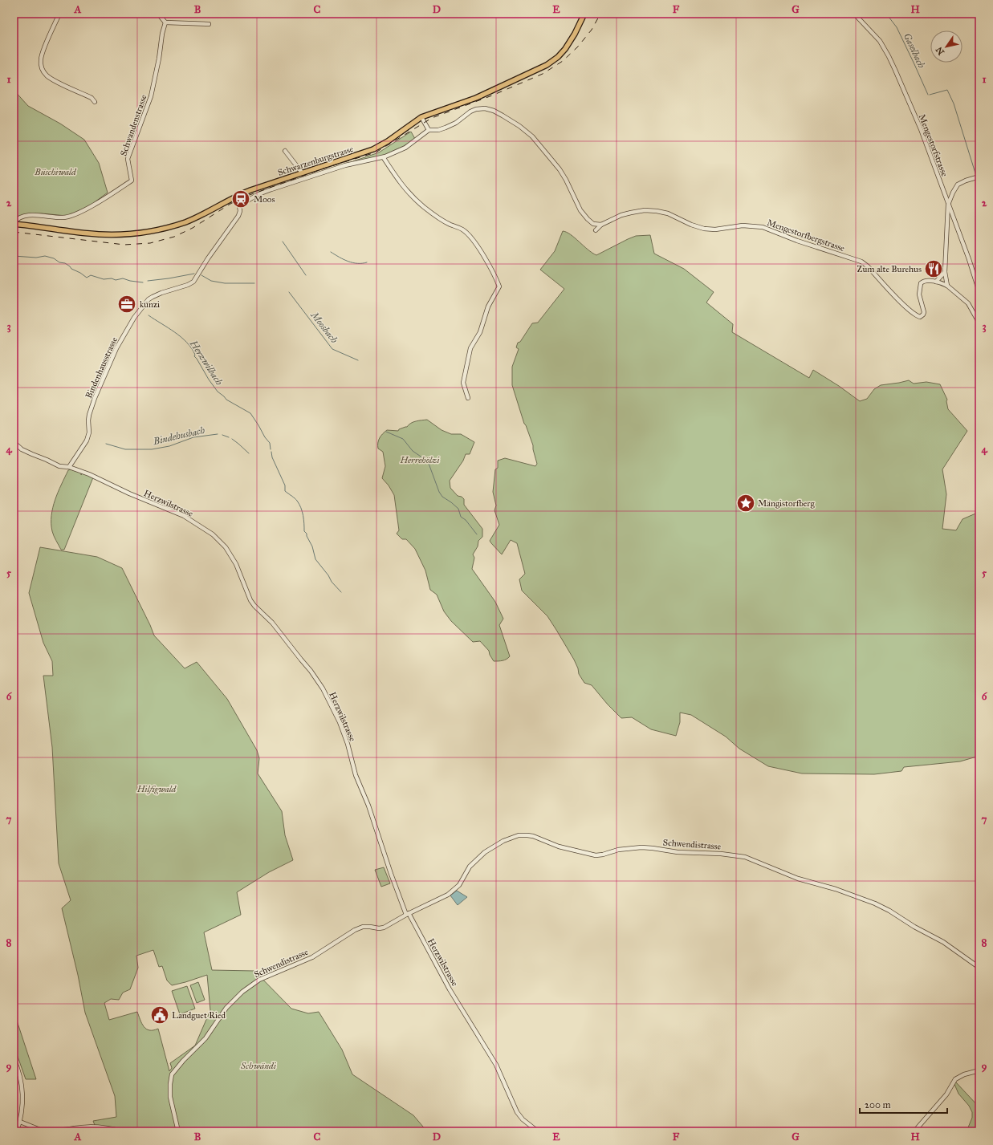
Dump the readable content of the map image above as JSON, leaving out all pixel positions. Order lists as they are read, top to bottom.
{
  "streets": {
    "main road": ["Schwarzenburgstrasse"],
    "street": [
      "Schwandenstrasse",
      "Mengestorfstrasse",
      "Mengestorfbergstrasse",
      "Bindenhausstrasse",
      "Herzwilstrasse",
      "Schwendistrasse"
    ]
  },
  "crossings": [
    ["Schwandenstrasse", "Schwarzenburgstrasse"],
    ["Bindenhausstrasse", "Herzwilstrasse"],
    ["Herzwilstrasse", "Schwendistrasse"]
  ],
  "water": [
    "Gaselbach",
    "Moosbach",
    "Herzwilbach",
    "Bindehusbach"
  ],
  "parks": [
    "Büschiwald",
    "Herrehölzi",
    "Hilfigwald",
    "Schwändi"
  ],
  "places": {
    "station": ["Moos"],
    "restaurant": ["Zum alte Burehus"],
    "office": ["künzi"],
    "place": ["Mängistorfberg"],
    "public building": ["Landguet Ried"]
  },
  "scale_bar": "200 m",
  "north": "bottom left",
  "grid": {
    "columns": [
      "A",
      "B",
      "C",
      "D",
      "E",
      "F",
      "G",
      "H"
    ],
    "rows": [
      "1",
      "2",
      "3",
      "4",
      "5",
      "6",
      "7",
      "8",
      "9"
    ]
  }
}
